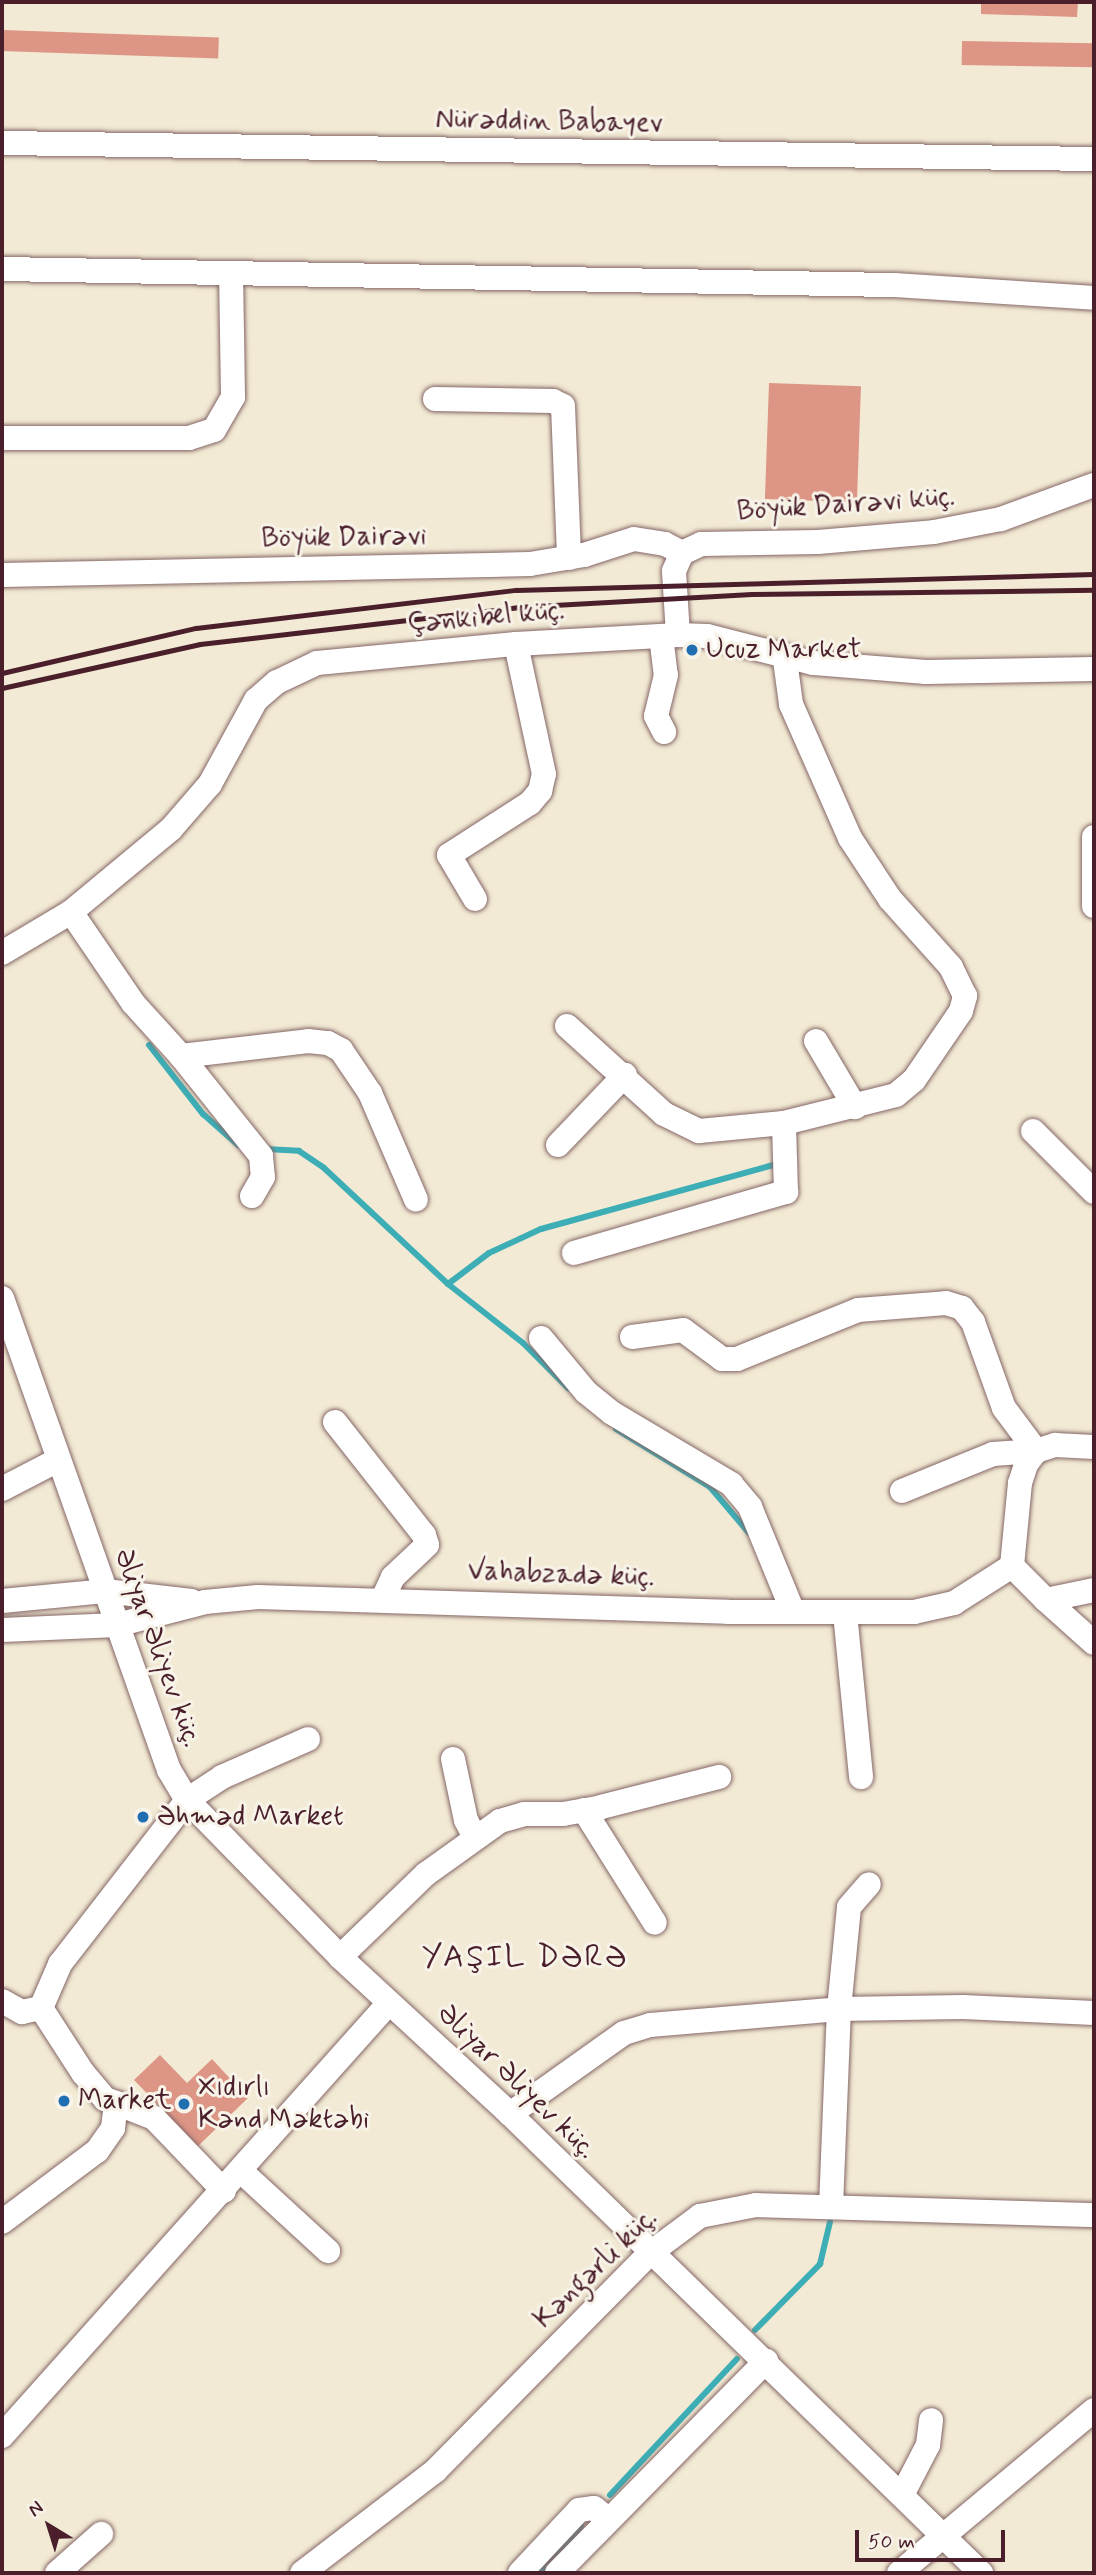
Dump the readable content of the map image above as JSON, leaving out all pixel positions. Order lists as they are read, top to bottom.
{
  "streets": {
    "street": [
      "Nürəddin Babayev",
      "Böyük Dairəvi küç.",
      "Böyük Dairəvi",
      "Çənkibel küç.",
      "Vahabzadə küç.",
      "Əliyar Əliyev küç.",
      "Kəngərli küç."
    ]
  },
  "crossings": [
    ["Böyük Dairəvi küç.", "Böyük Dairəvi"],
    ["Vahabzadə küç.", "Əliyar Əliyev küç."],
    ["Əliyar Əliyev küç.", "Kəngərli küç."]
  ],
  "districts": ["YAŞIL DƏRƏ"],
  "places": [
    "Ucuz Market",
    "Əhməd Market",
    "Market",
    "Xıdırlı Kənd Məktəbi"
  ],
  "scale_bar": "50 m",
  "north": "top left"
}
